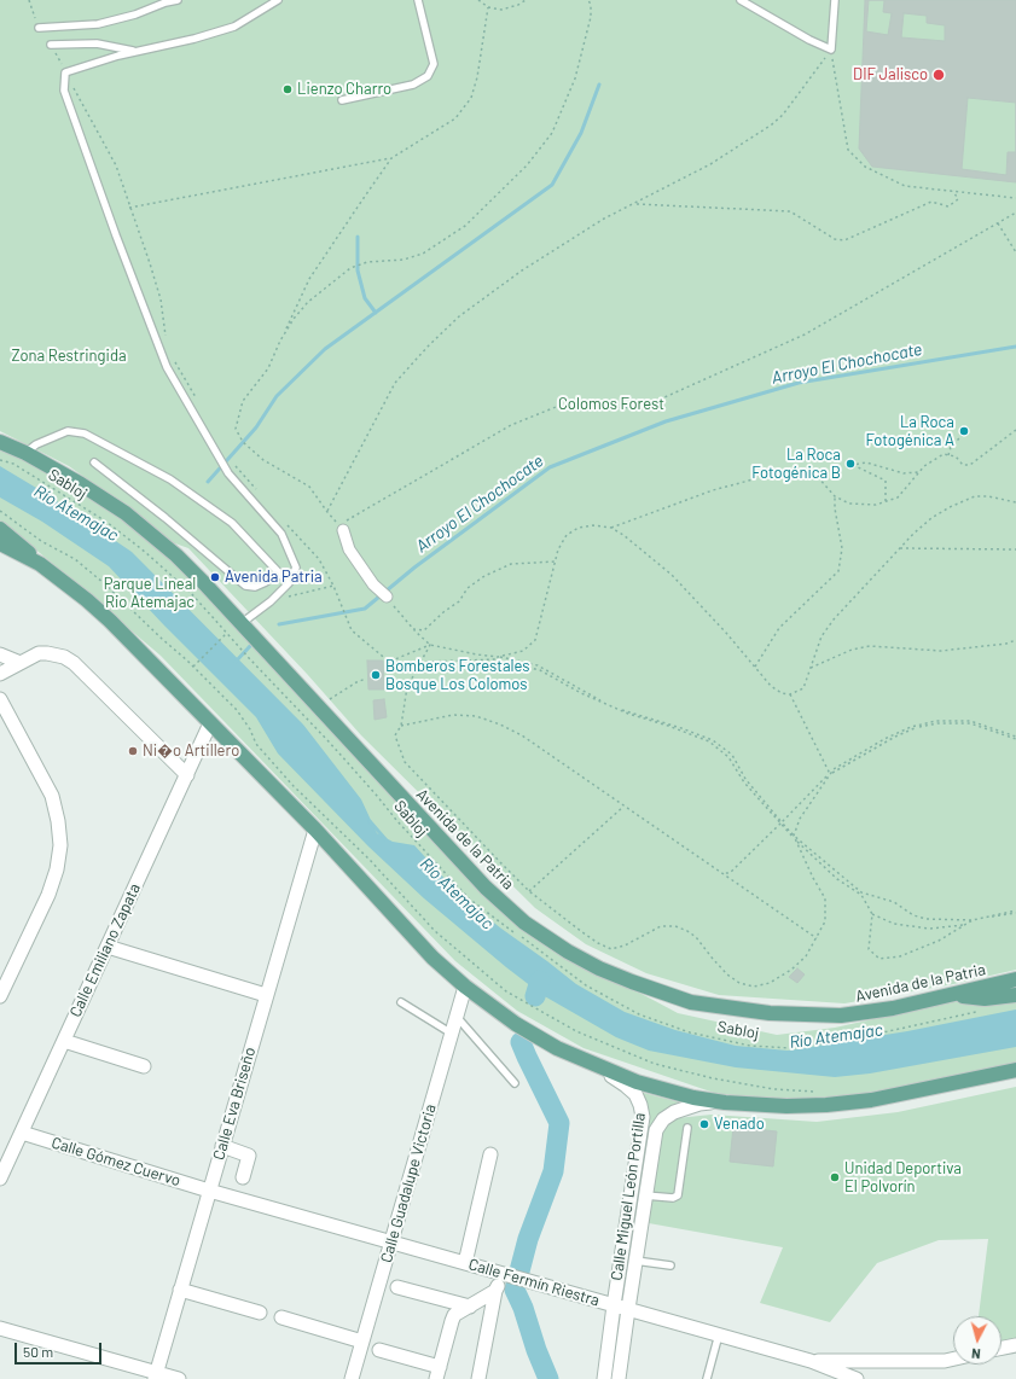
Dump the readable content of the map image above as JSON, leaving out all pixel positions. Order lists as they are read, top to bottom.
{
  "streets": {
    "main road": ["Avenida de la Patria"],
    "street": [
      "Calle Emiliano Zapata",
      "Calle Eva Briseño",
      "Calle Gómez Cuervo",
      "Calle Guadalupe Victoria",
      "Calle Miguel León Portilla",
      "Calle Fermín Riestra"
    ],
    "path": ["Sabloj"]
  },
  "crossings": [
    ["Calle Emiliano Zapata", "Calle Gómez Cuervo"],
    ["Calle Eva Briseño", "Calle Gómez Cuervo"],
    ["Calle Eva Briseño", "Calle Fermín Riestra"],
    ["Calle Gómez Cuervo", "Calle Fermín Riestra"],
    ["Calle Guadalupe Victoria", "Calle Fermín Riestra"],
    ["Calle Miguel León Portilla", "Calle Fermín Riestra"]
  ],
  "water": ["Arroyo El Chochocate", "Río Atemajac"],
  "parks": ["Zona Restringida", "Colomos Forest", "Parque Lineal Rio Atemajac"],
  "places": [
    "DIF Jalisco",
    "Lienzo Charro",
    "La Roca Fotogénica A",
    "La Roca Fotogénica B",
    "Avenida Patria",
    "Bomberos Forestales Bosque Los Colomos",
    "Ni�o Artillero",
    "Venado",
    "Unidad Deportiva El Polvorín"
  ],
  "scale_bar": "50 m",
  "north": "bottom"
}
